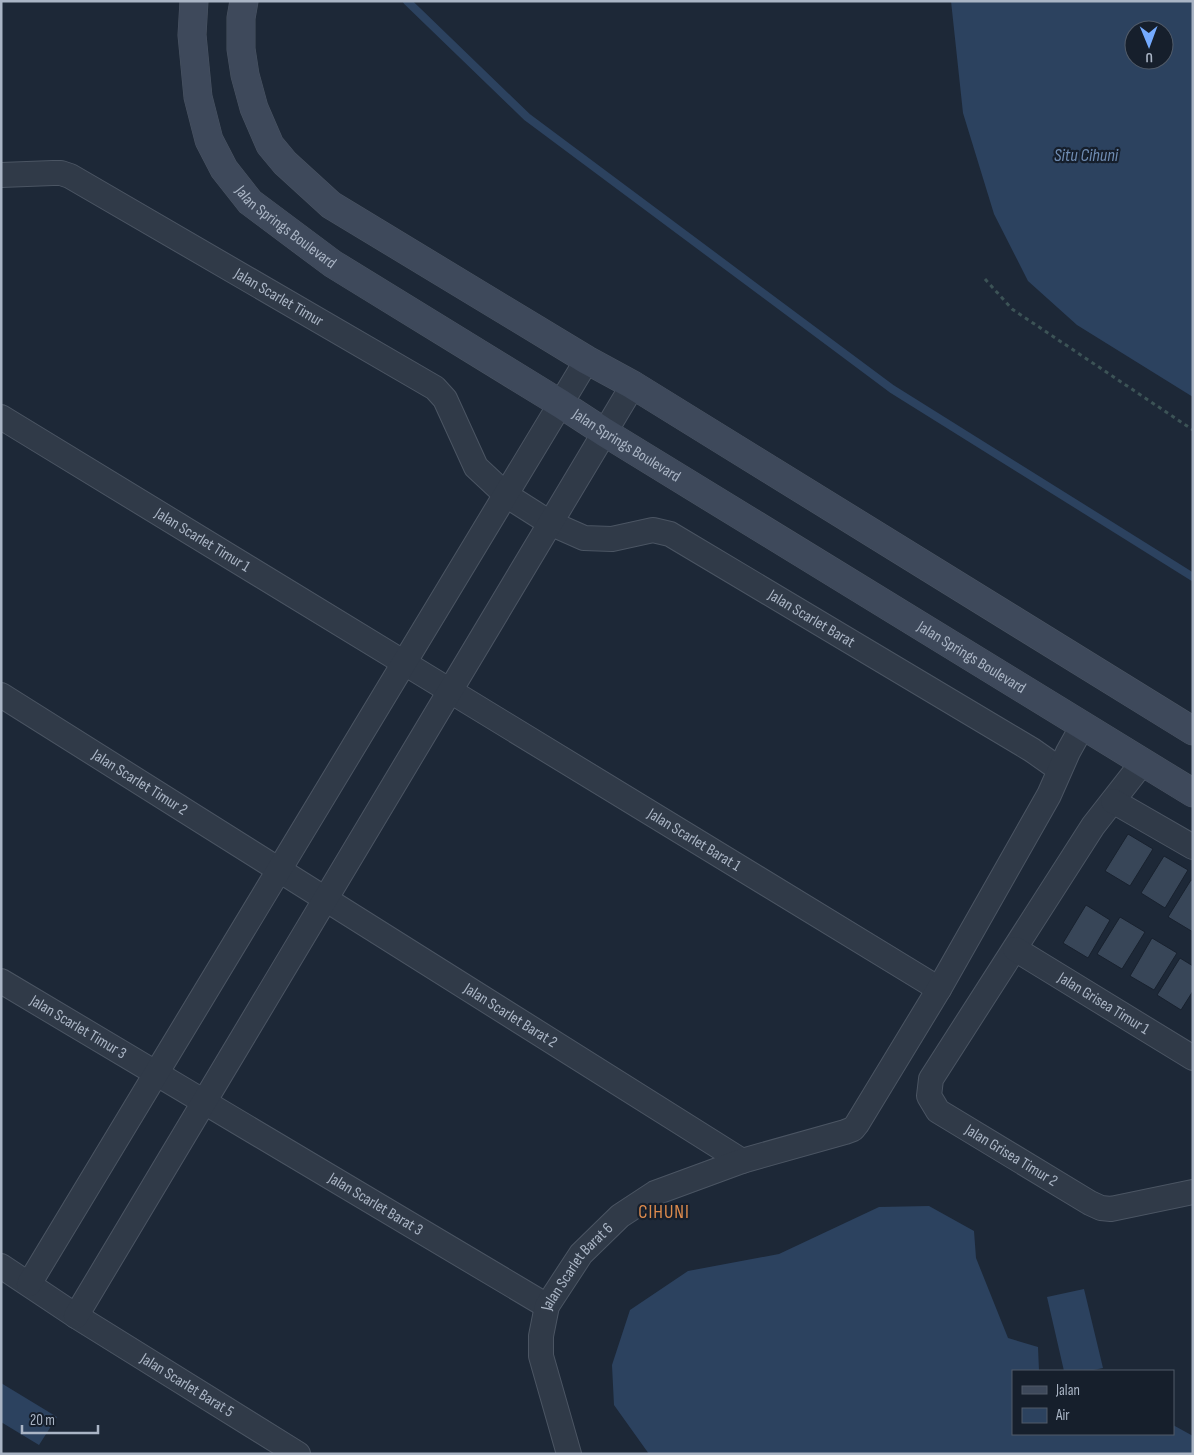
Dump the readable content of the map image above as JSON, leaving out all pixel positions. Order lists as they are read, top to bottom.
{
  "streets": {
    "main road": ["Jalan Springs Boulevard"],
    "street": [
      "Jalan Scarlet Timur",
      "Jalan Scarlet Timur 1",
      "Jalan Scarlet Barat",
      "Jalan Scarlet Timur 2",
      "Jalan Scarlet Barat 1",
      "Jalan Grisea Timur 1",
      "Jalan Scarlet Barat 2",
      "Jalan Scarlet Timur 3",
      "Jalan Grisea Timur 2",
      "Jalan Scarlet Barat 3",
      "Jalan Scarlet Barat 6",
      "Jalan Scarlet Barat 5"
    ]
  },
  "crossings": [
    ["Jalan Springs Boulevard", "Jalan Scarlet Barat 6"],
    ["Jalan Scarlet Timur", "Jalan Scarlet Barat"],
    ["Jalan Scarlet Timur 1", "Jalan Scarlet Barat 1"],
    ["Jalan Scarlet Barat", "Jalan Scarlet Barat 6"],
    ["Jalan Scarlet Timur 2", "Jalan Scarlet Barat 2"],
    ["Jalan Scarlet Barat 1", "Jalan Scarlet Barat 6"],
    ["Jalan Grisea Timur 1", "Jalan Grisea Timur 2"],
    ["Jalan Scarlet Barat 2", "Jalan Scarlet Barat 6"],
    ["Jalan Scarlet Timur 3", "Jalan Scarlet Barat 3"],
    ["Jalan Scarlet Barat 3", "Jalan Scarlet Barat 6"]
  ],
  "districts": ["CIHUNI"],
  "water": ["Situ Cihuni"],
  "legend": ["Jalan", "Air"],
  "scale_bar": "20 m",
  "north": "bottom"
}
